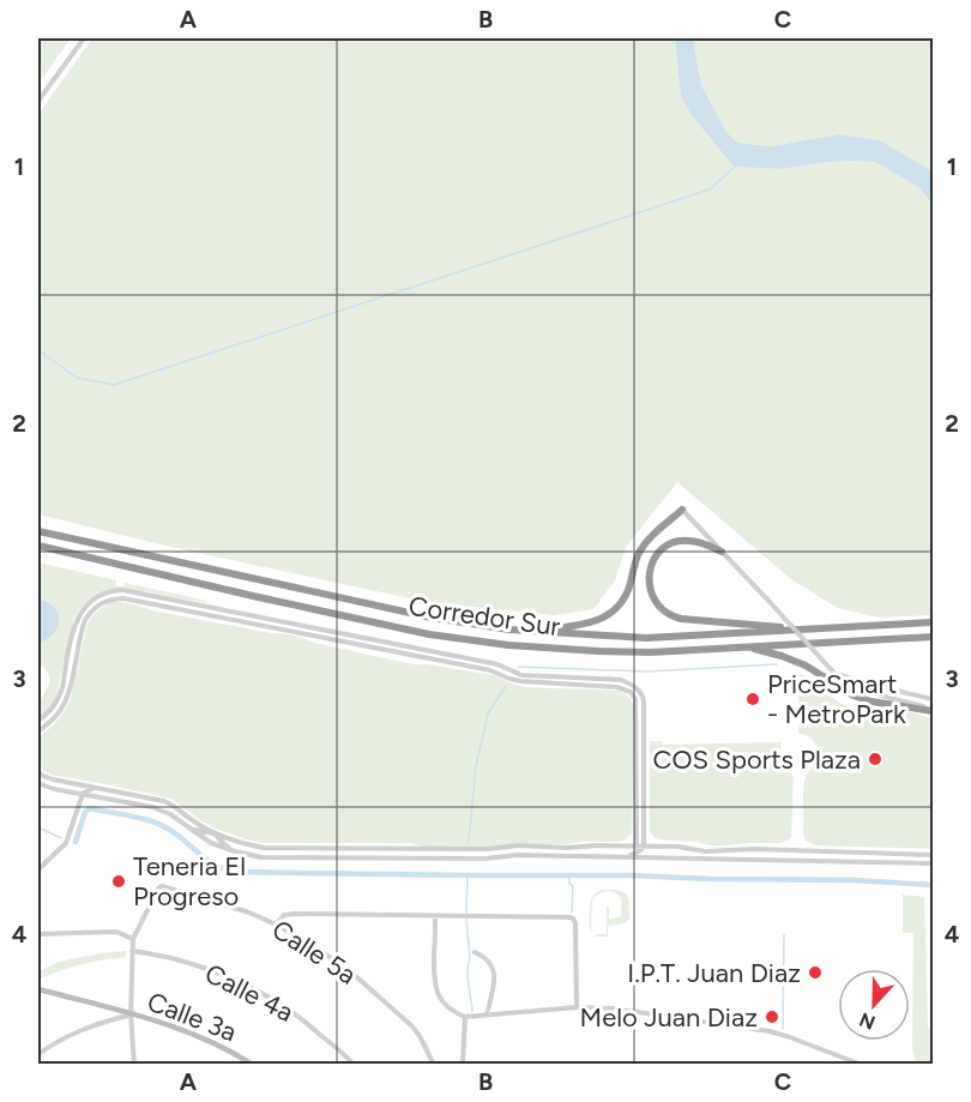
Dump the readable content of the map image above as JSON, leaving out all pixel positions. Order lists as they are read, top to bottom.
{
  "streets": {
    "highway": ["Corredor Sur"],
    "street": ["Calle 5a", "Calle 4a", "Calle 3a"]
  },
  "places": [
    "PriceSmart - MetroPark",
    "COS Sports Plaza",
    "Teneria El Progreso",
    "I.P.T. Juan Diaz",
    "Melo Juan Diaz"
  ],
  "north": "bottom",
  "grid": {
    "columns": ["A", "B", "C"],
    "rows": [
      "1",
      "2",
      "3",
      "4"
    ]
  }
}
